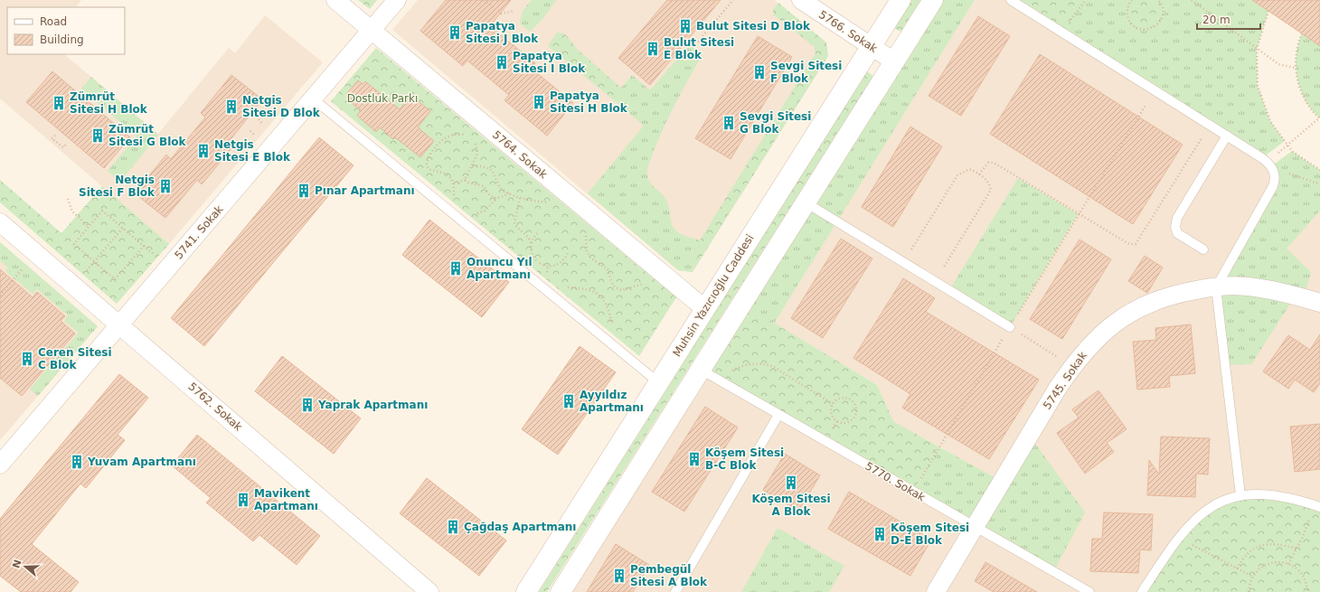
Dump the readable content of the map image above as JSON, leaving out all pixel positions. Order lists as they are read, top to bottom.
{
  "streets": {
    "main road": ["Muhsin Yazıcıoğlu Caddesi"],
    "street": [
      "5766. Sokak",
      "5764. Sokak",
      "5741. Sokak",
      "5745. Sokak",
      "5762. Sokak"
    ],
    "lane": ["5770. Sokak"]
  },
  "crossings": [
    ["5766. Sokak", "Muhsin Yazıcıoğlu Caddesi"],
    ["5764. Sokak", "5741. Sokak"],
    ["5764. Sokak", "Muhsin Yazıcıoğlu Caddesi"],
    ["5741. Sokak", "5762. Sokak"],
    ["5745. Sokak", "5770. Sokak"]
  ],
  "parks": ["Dostluk Parkı"],
  "places": {
    "building": [
      "Bulut Sitesi D Blok",
      "Papatya Sitesi J Blok",
      "Bulut Sitesi E Blok",
      "Papatya Sitesi I Blok",
      "Sevgi Sitesi F Blok",
      "Papatya Sitesi H Blok",
      "Zümrüt Sitesi H Blok",
      "Netgis Sitesi D Blok",
      "Sevgi Sitesi G Blok",
      "Zümrüt Sitesi G Blok",
      "Netgis Sitesi E Blok",
      "Netgis Sitesi F Blok",
      "Pınar Apartmanı",
      "Onuncu Yıl Apartmanı",
      "Ceren Sitesi C Blok",
      "Ayyıldız Apartmanı",
      "Yaprak Apartmanı",
      "Köşem Sitesi B-C Blok",
      "Yuvam Apartmanı",
      "Köşem Sitesi A Blok",
      "Mavikent Apartmanı",
      "Çağdaş Apartmanı",
      "Köşem Sitesi D-E Blok",
      "Pembegül Sitesi A Blok"
    ]
  },
  "legend": ["Road", "Building"],
  "scale_bar": "20 m",
  "north": "left"
}
